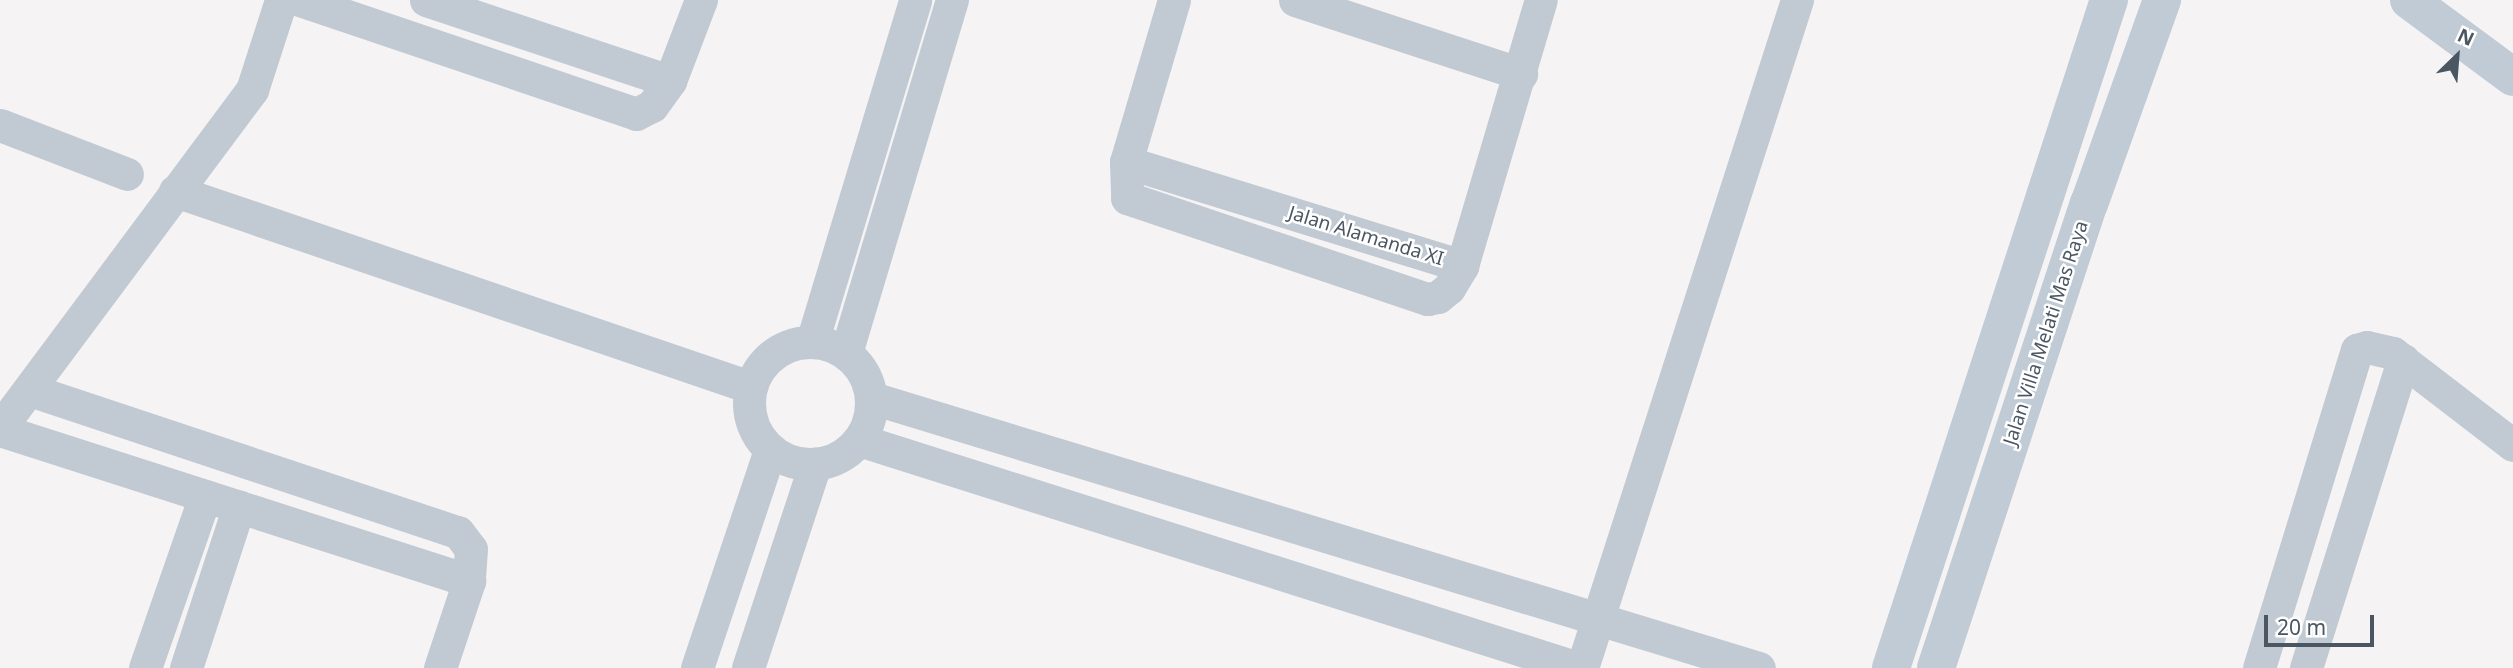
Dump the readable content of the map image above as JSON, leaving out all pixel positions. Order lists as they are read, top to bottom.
{
  "streets": {
    "street": ["Jalan Alamanda XI", "Jalan Villa Melati Mas Raya"]
  },
  "scale_bar": "20 m",
  "north": "top right"
}
